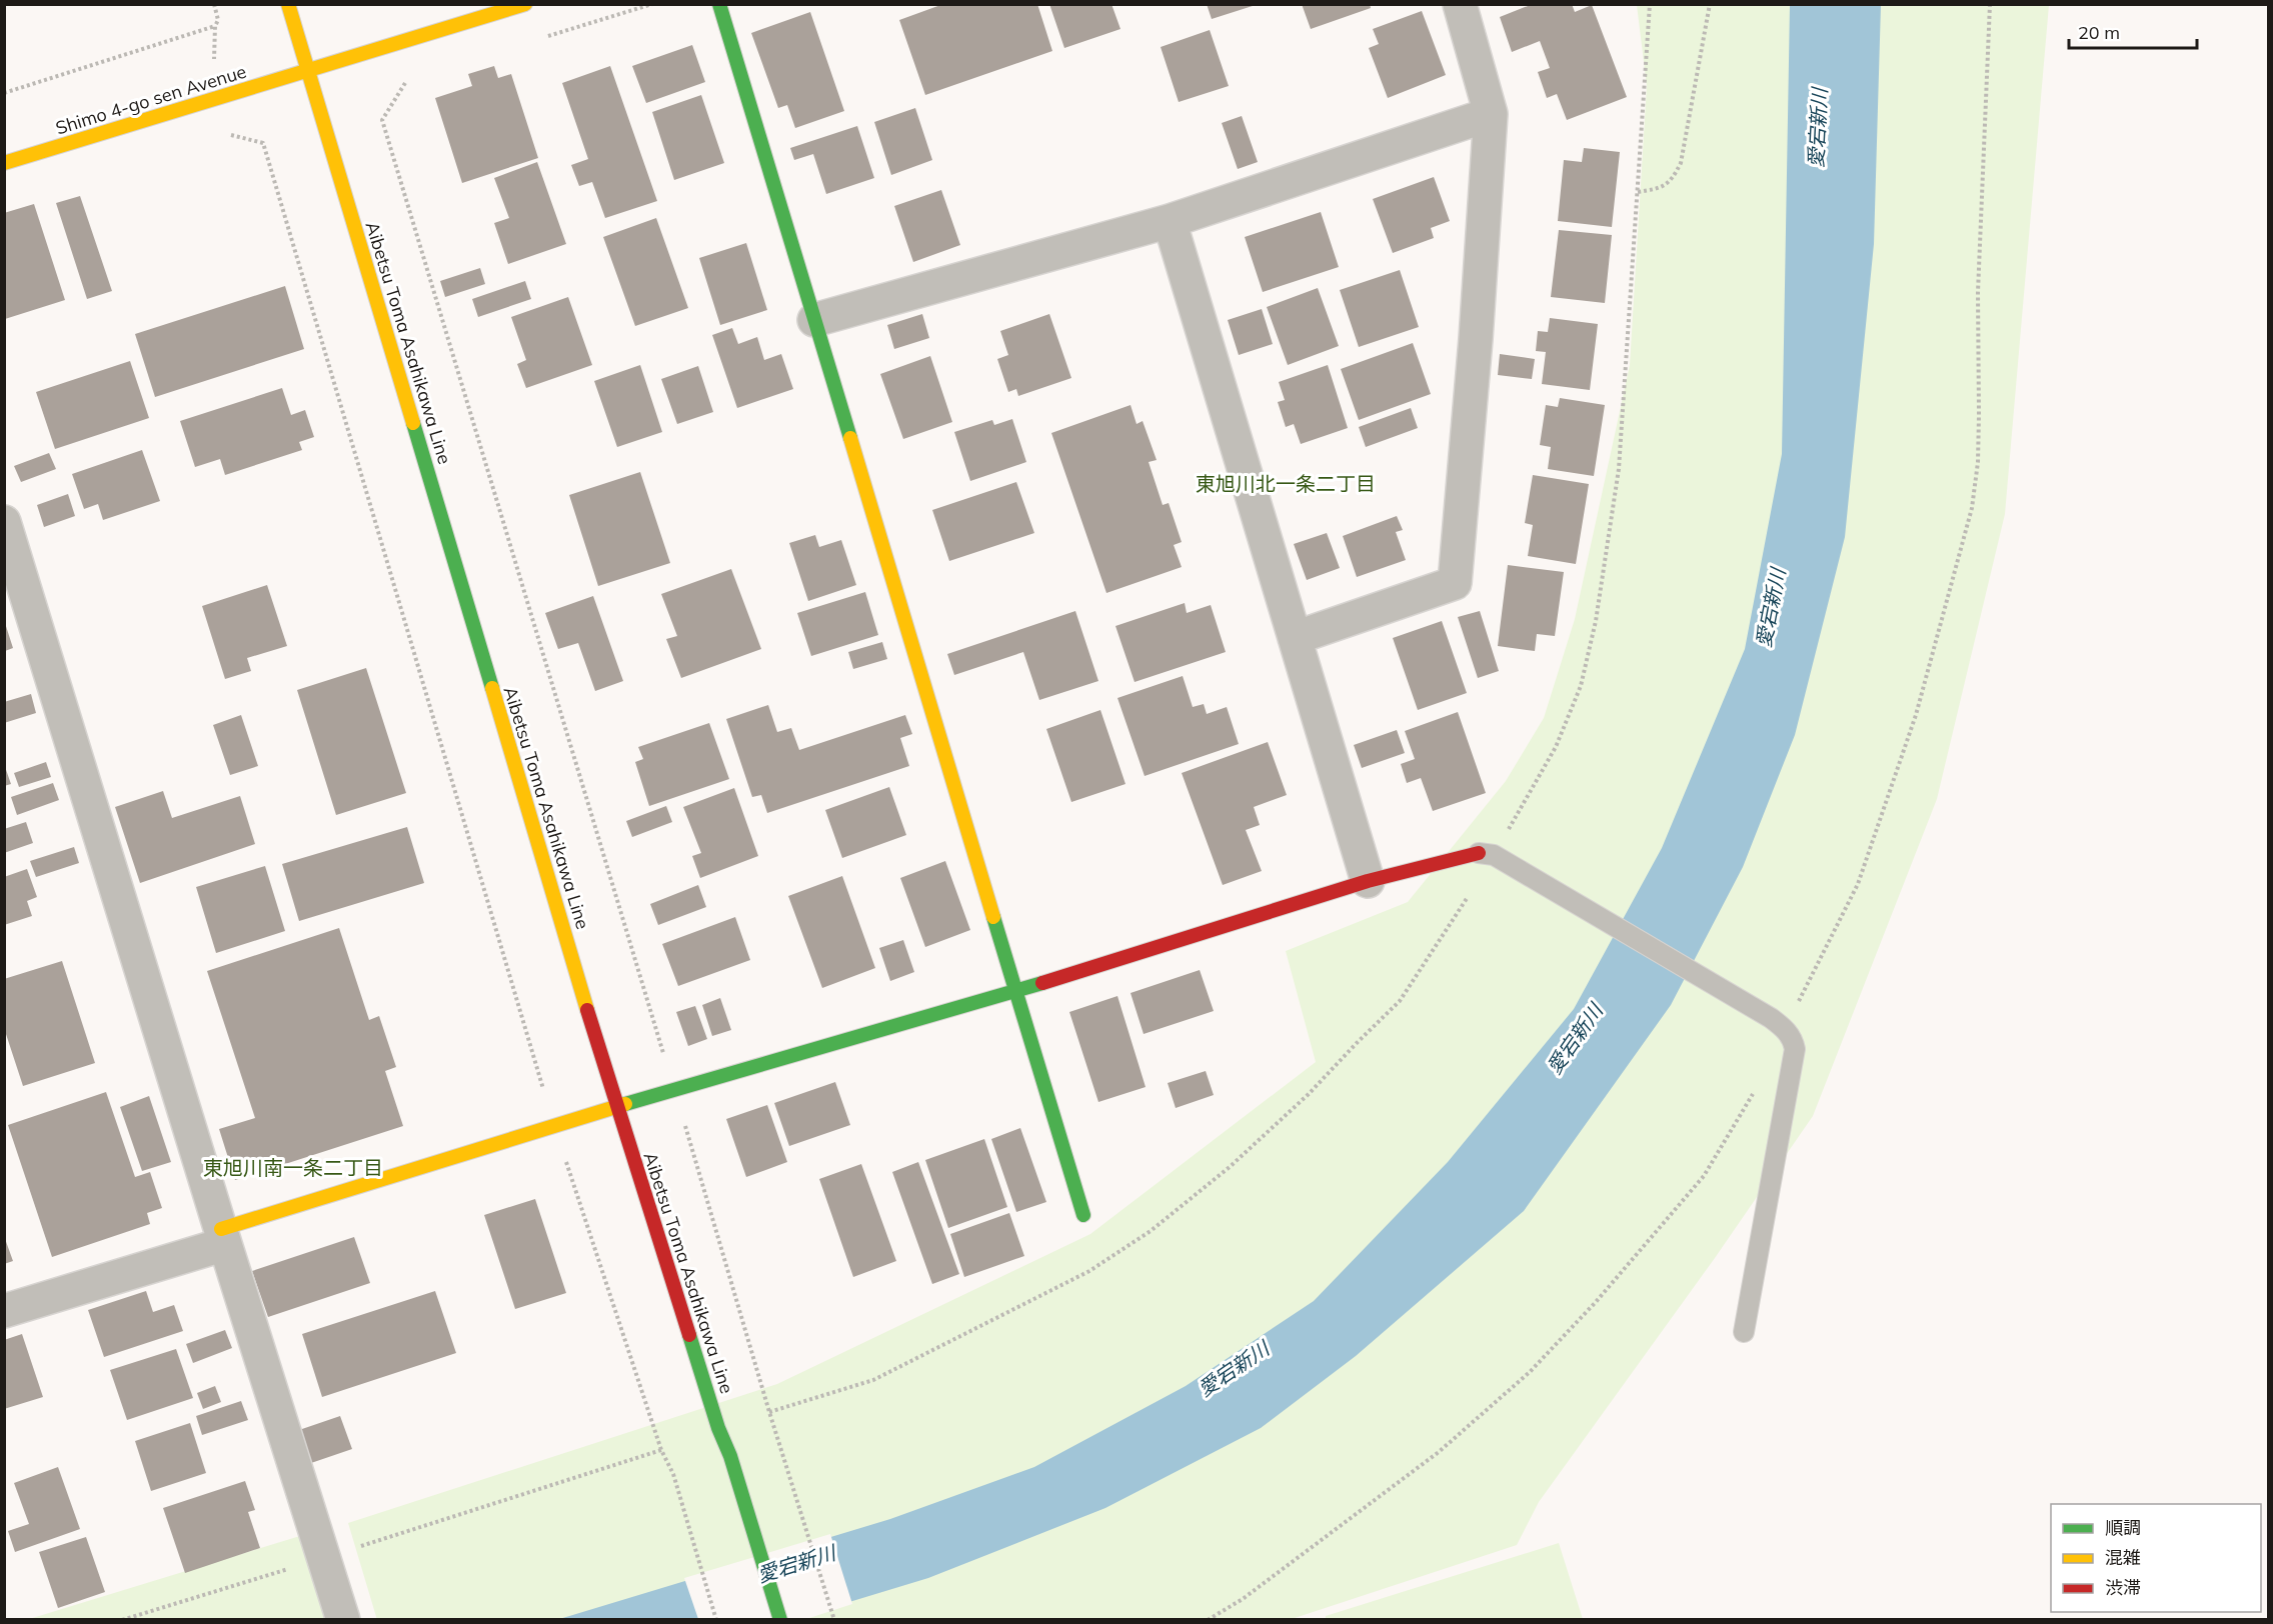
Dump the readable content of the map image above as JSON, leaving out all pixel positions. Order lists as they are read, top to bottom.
{
  "streets": {
    "street": ["Shimo 4-go sen Avenue", "Aibetsu Toma Asahikawa Line"]
  },
  "crossings": [
    ["Shimo 4-go sen Avenue", "Aibetsu Toma Asahikawa Line"]
  ],
  "districts": ["東旭川北一条二丁目", "東旭川南一条二丁目"],
  "water": ["愛宕新川"],
  "legend": ["順調", "混雑", "渋滞"],
  "scale_bar": "20 m"
}
